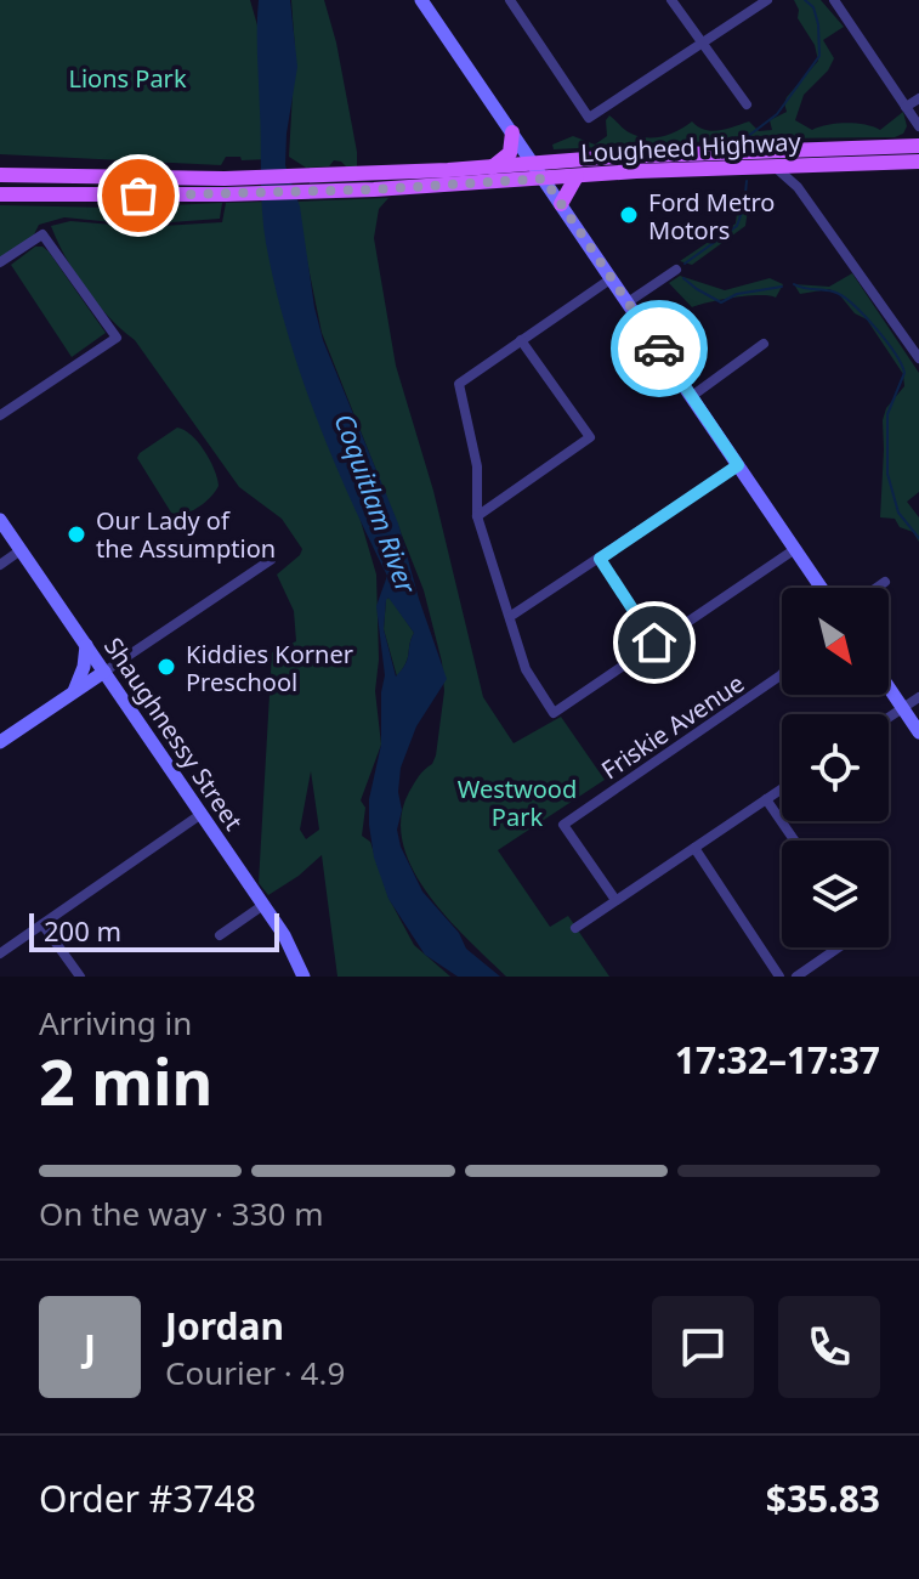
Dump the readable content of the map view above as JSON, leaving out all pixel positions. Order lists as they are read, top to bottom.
{
  "streets": {
    "main road": ["Lougheed Highway"],
    "street": ["Friskie Avenue", "Shaughnessy Street"]
  },
  "water": ["Coquitlam River"],
  "parks": ["Lions Park", "Westwood Park"],
  "places": ["Ford Metro Motors", "Our Lady of the Assumption", "Kiddies Korner Preschool"],
  "scale_bar": "200 m",
  "north": "bottom right",
  "page": {
    "scale": "200 m",
    "heading": ["2 min", "Arriving in", "17:32–17:37"],
    "panel": [
      "Jordan",
      "Courier · 4.9",
      "Order #3748",
      "$35.83"
    ],
    "bar": "On the way · 330 m",
    "round": "J"
  }
}
